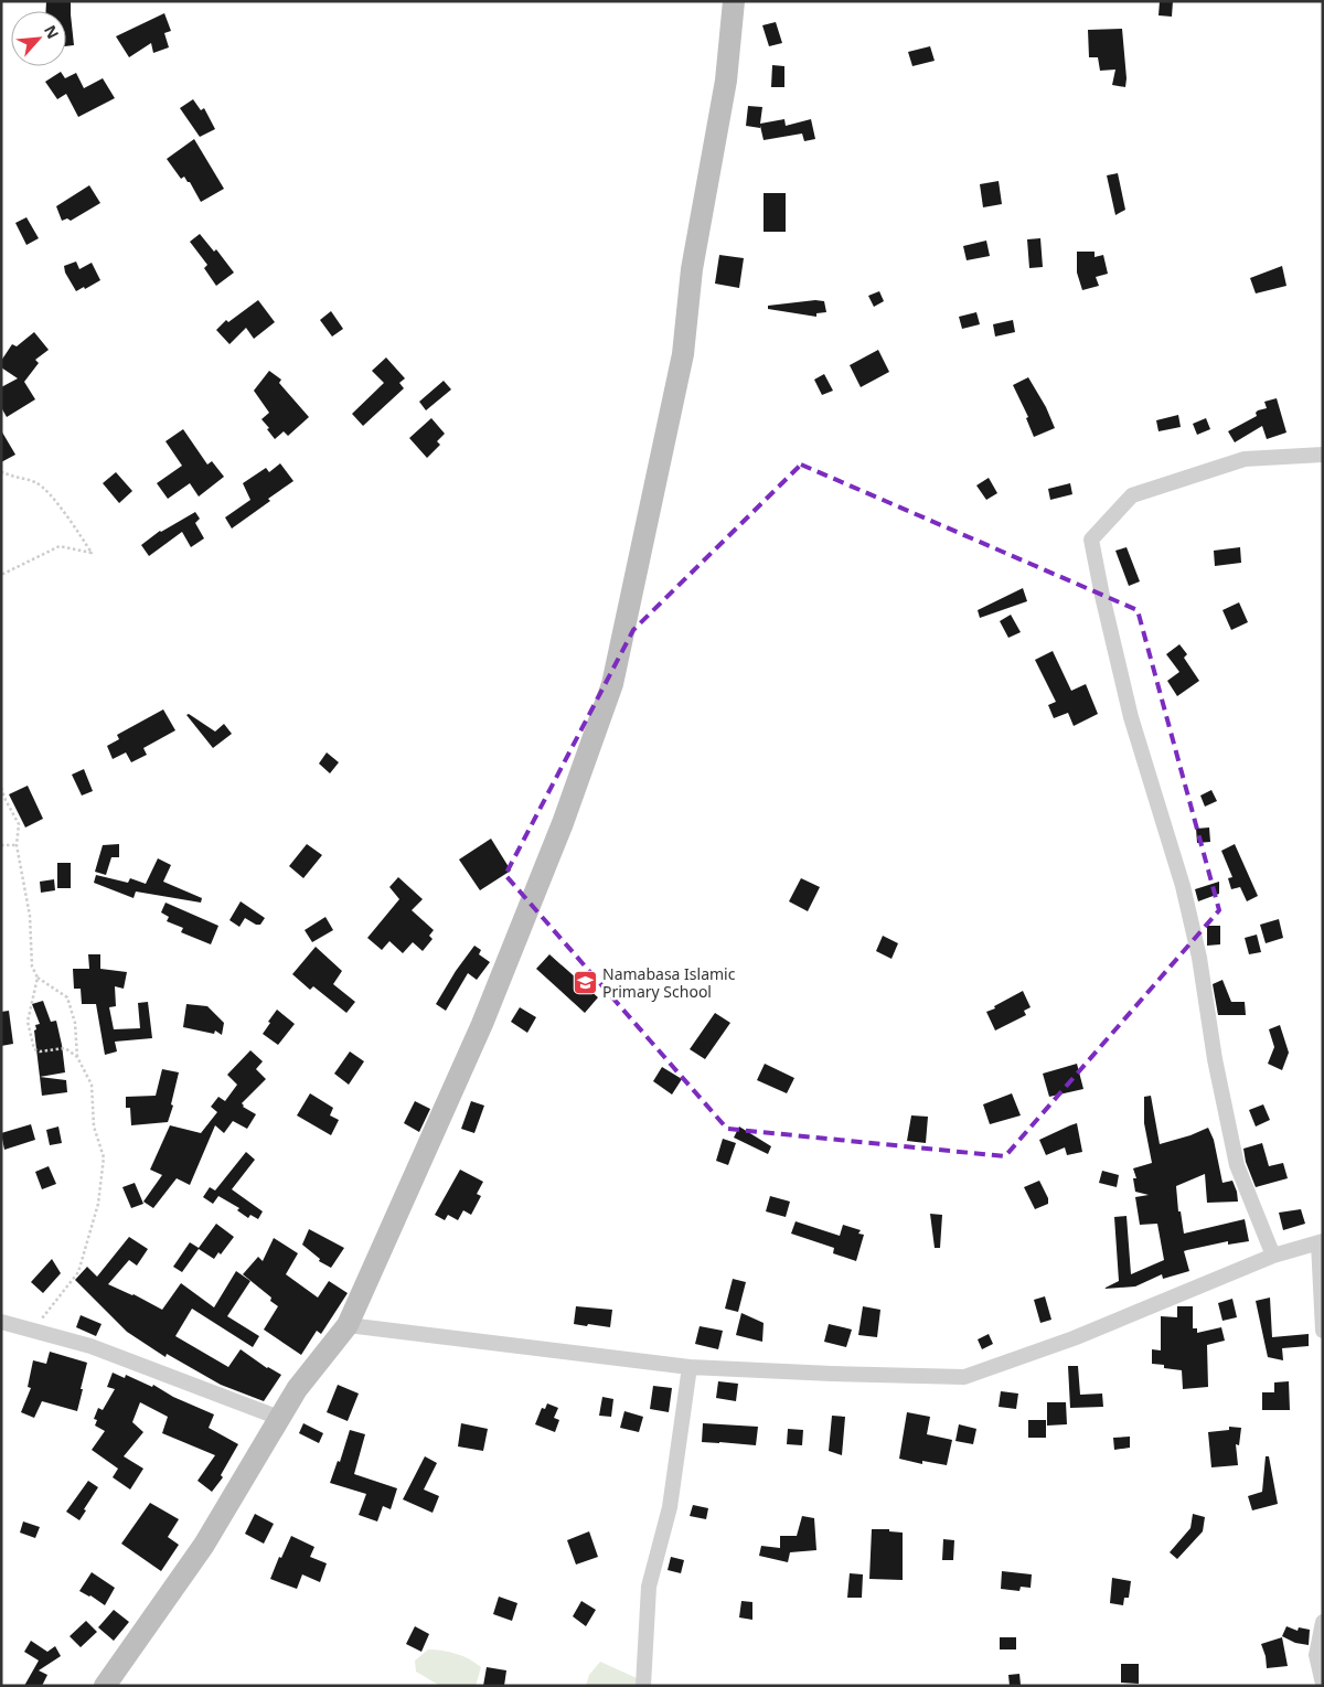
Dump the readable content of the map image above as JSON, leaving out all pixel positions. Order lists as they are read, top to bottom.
{
  "places": {
    "school or university": ["Namabasa Islamic Primary School"]
  },
  "north": "top right"
}
